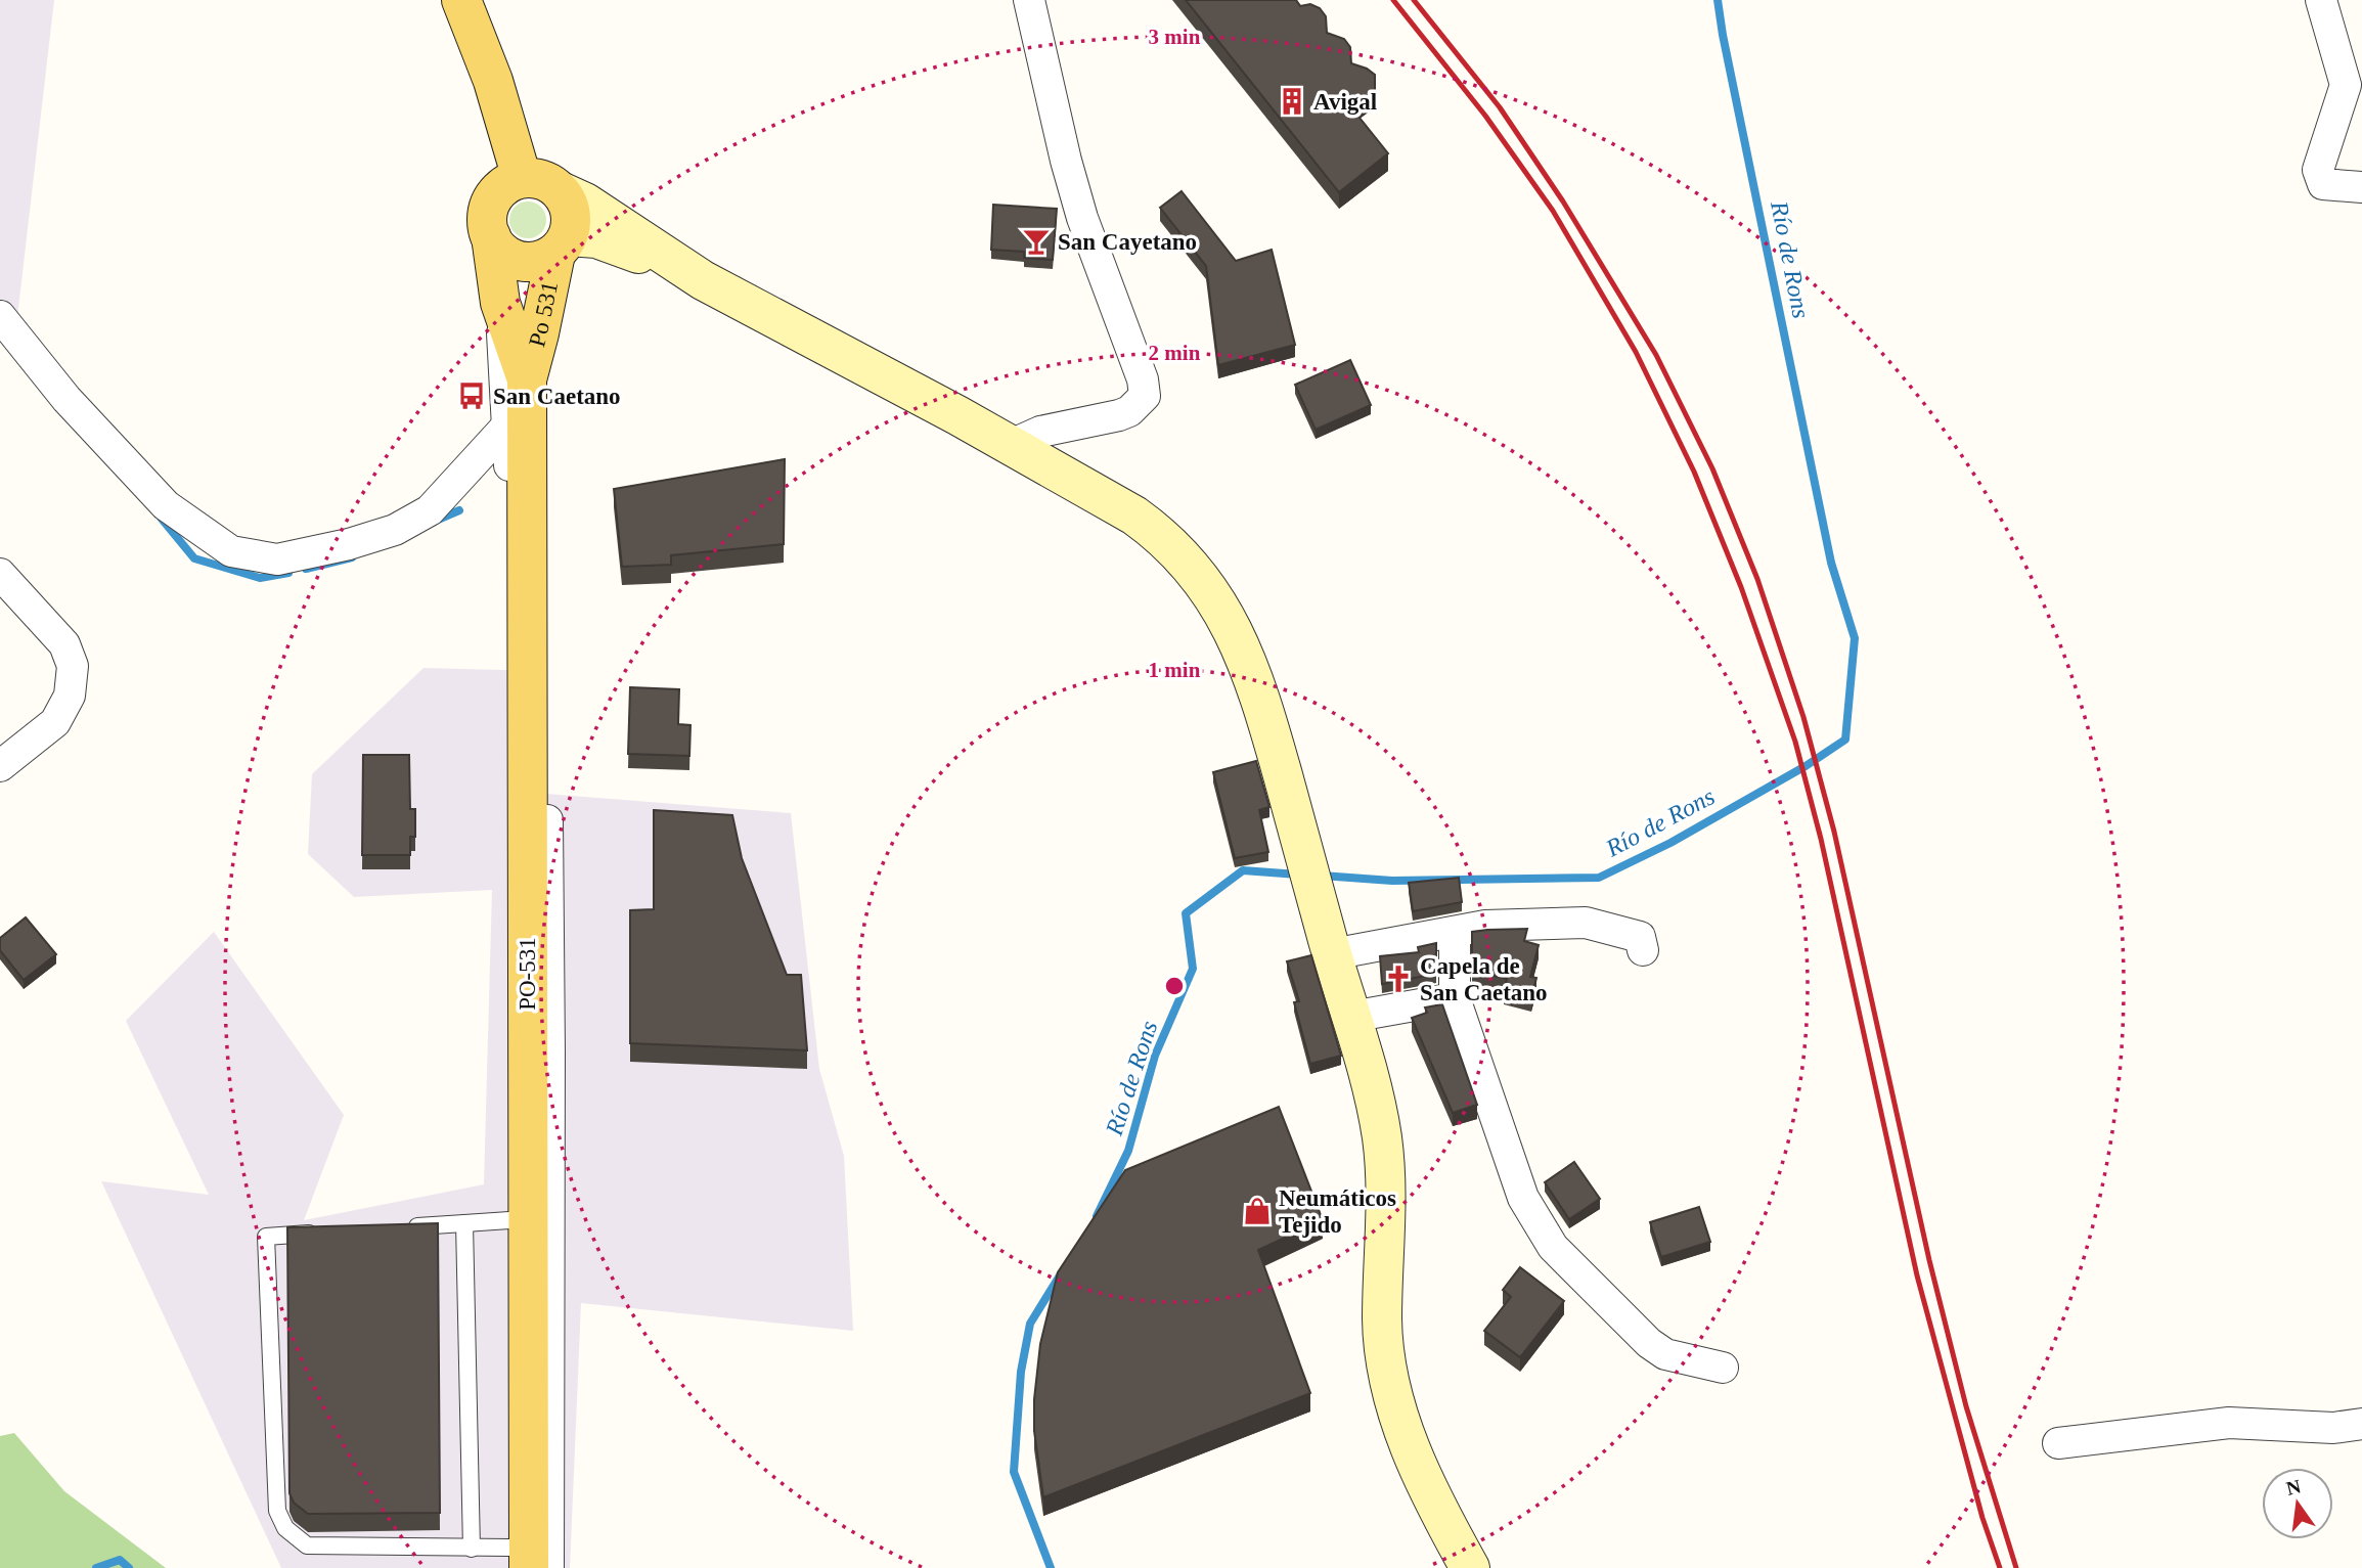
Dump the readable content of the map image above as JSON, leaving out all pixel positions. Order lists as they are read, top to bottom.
{
  "streets": {
    "main road": ["Po 531", "PO-531"]
  },
  "crossings": [
    ["Po 531", "PO-531"]
  ],
  "water": ["Río de Rons"],
  "places": {
    "building": ["Avigal"],
    "bar": ["San Cayetano"],
    "bus stop": ["San Caetano"],
    "church": ["Capela de San Caetano"],
    "shop": ["Neumáticos Tejido"]
  },
  "north": "top",
  "rings": ["3 min", "2 min", "1 min"]
}
